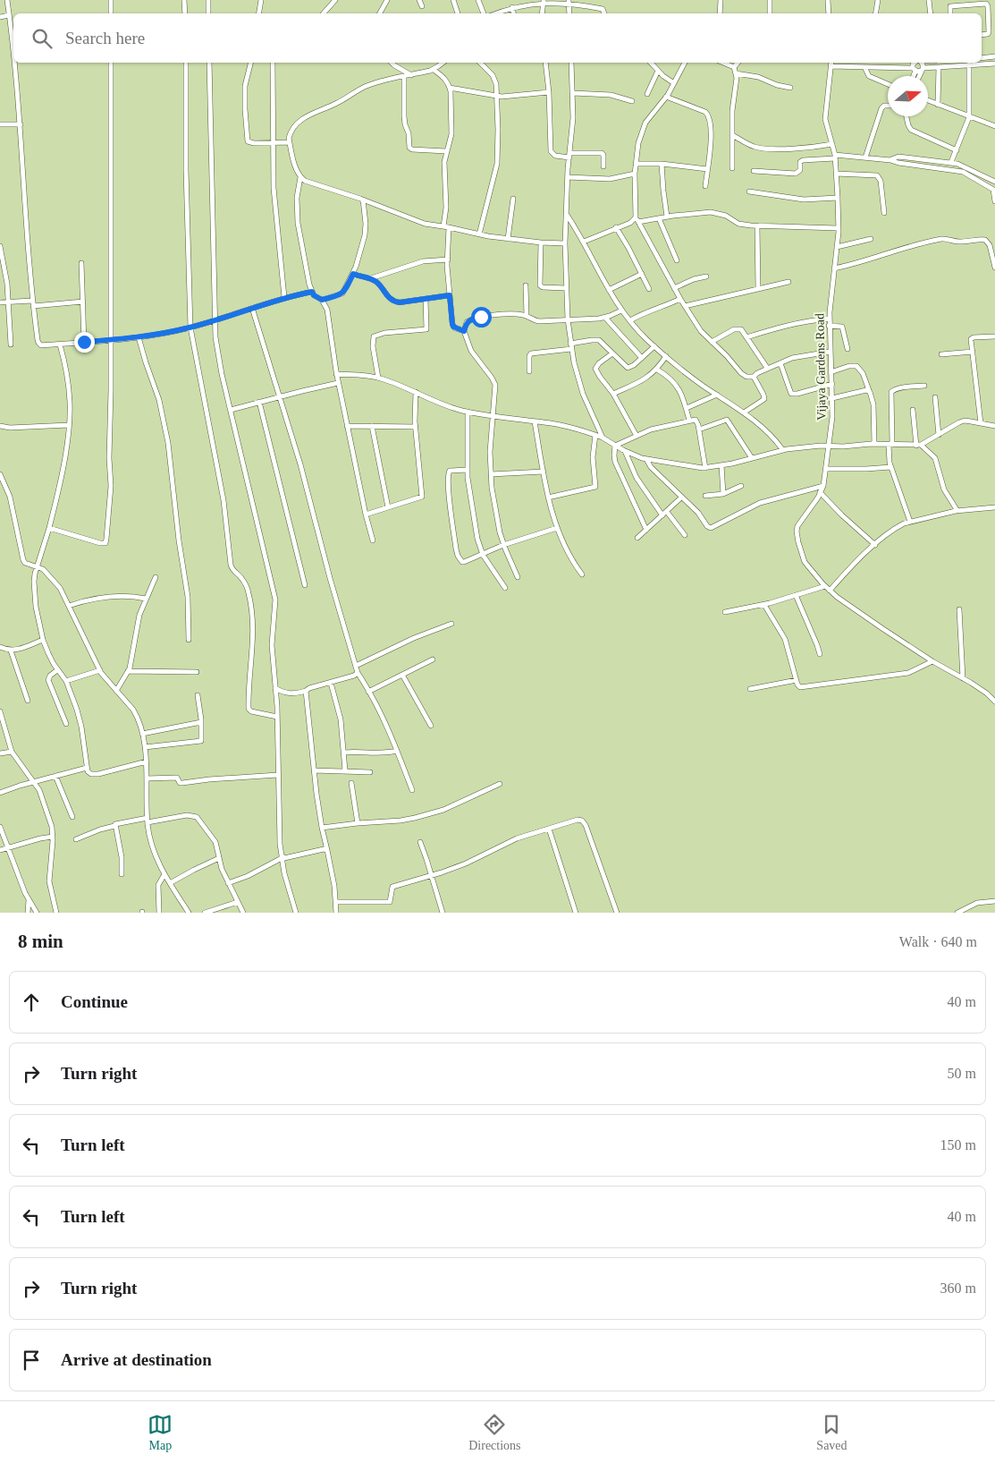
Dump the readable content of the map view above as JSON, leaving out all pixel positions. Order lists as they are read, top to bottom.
{
  "streets": {
    "street": ["Vijaya Gardens Road"]
  },
  "north": "right",
  "page": {
    "search": "Search here",
    "heading": ["8 min", "Walk · 640 m"],
    "list": [
      ["Continue", "40 m"],
      ["Turn right", "50 m"],
      ["Turn left", "150 m"],
      ["Turn left", "40 m"],
      ["Turn right", "360 m"],
      "Arrive at destination"
    ],
    "nav": ["Map", "Directions", "Saved"]
  }
}
